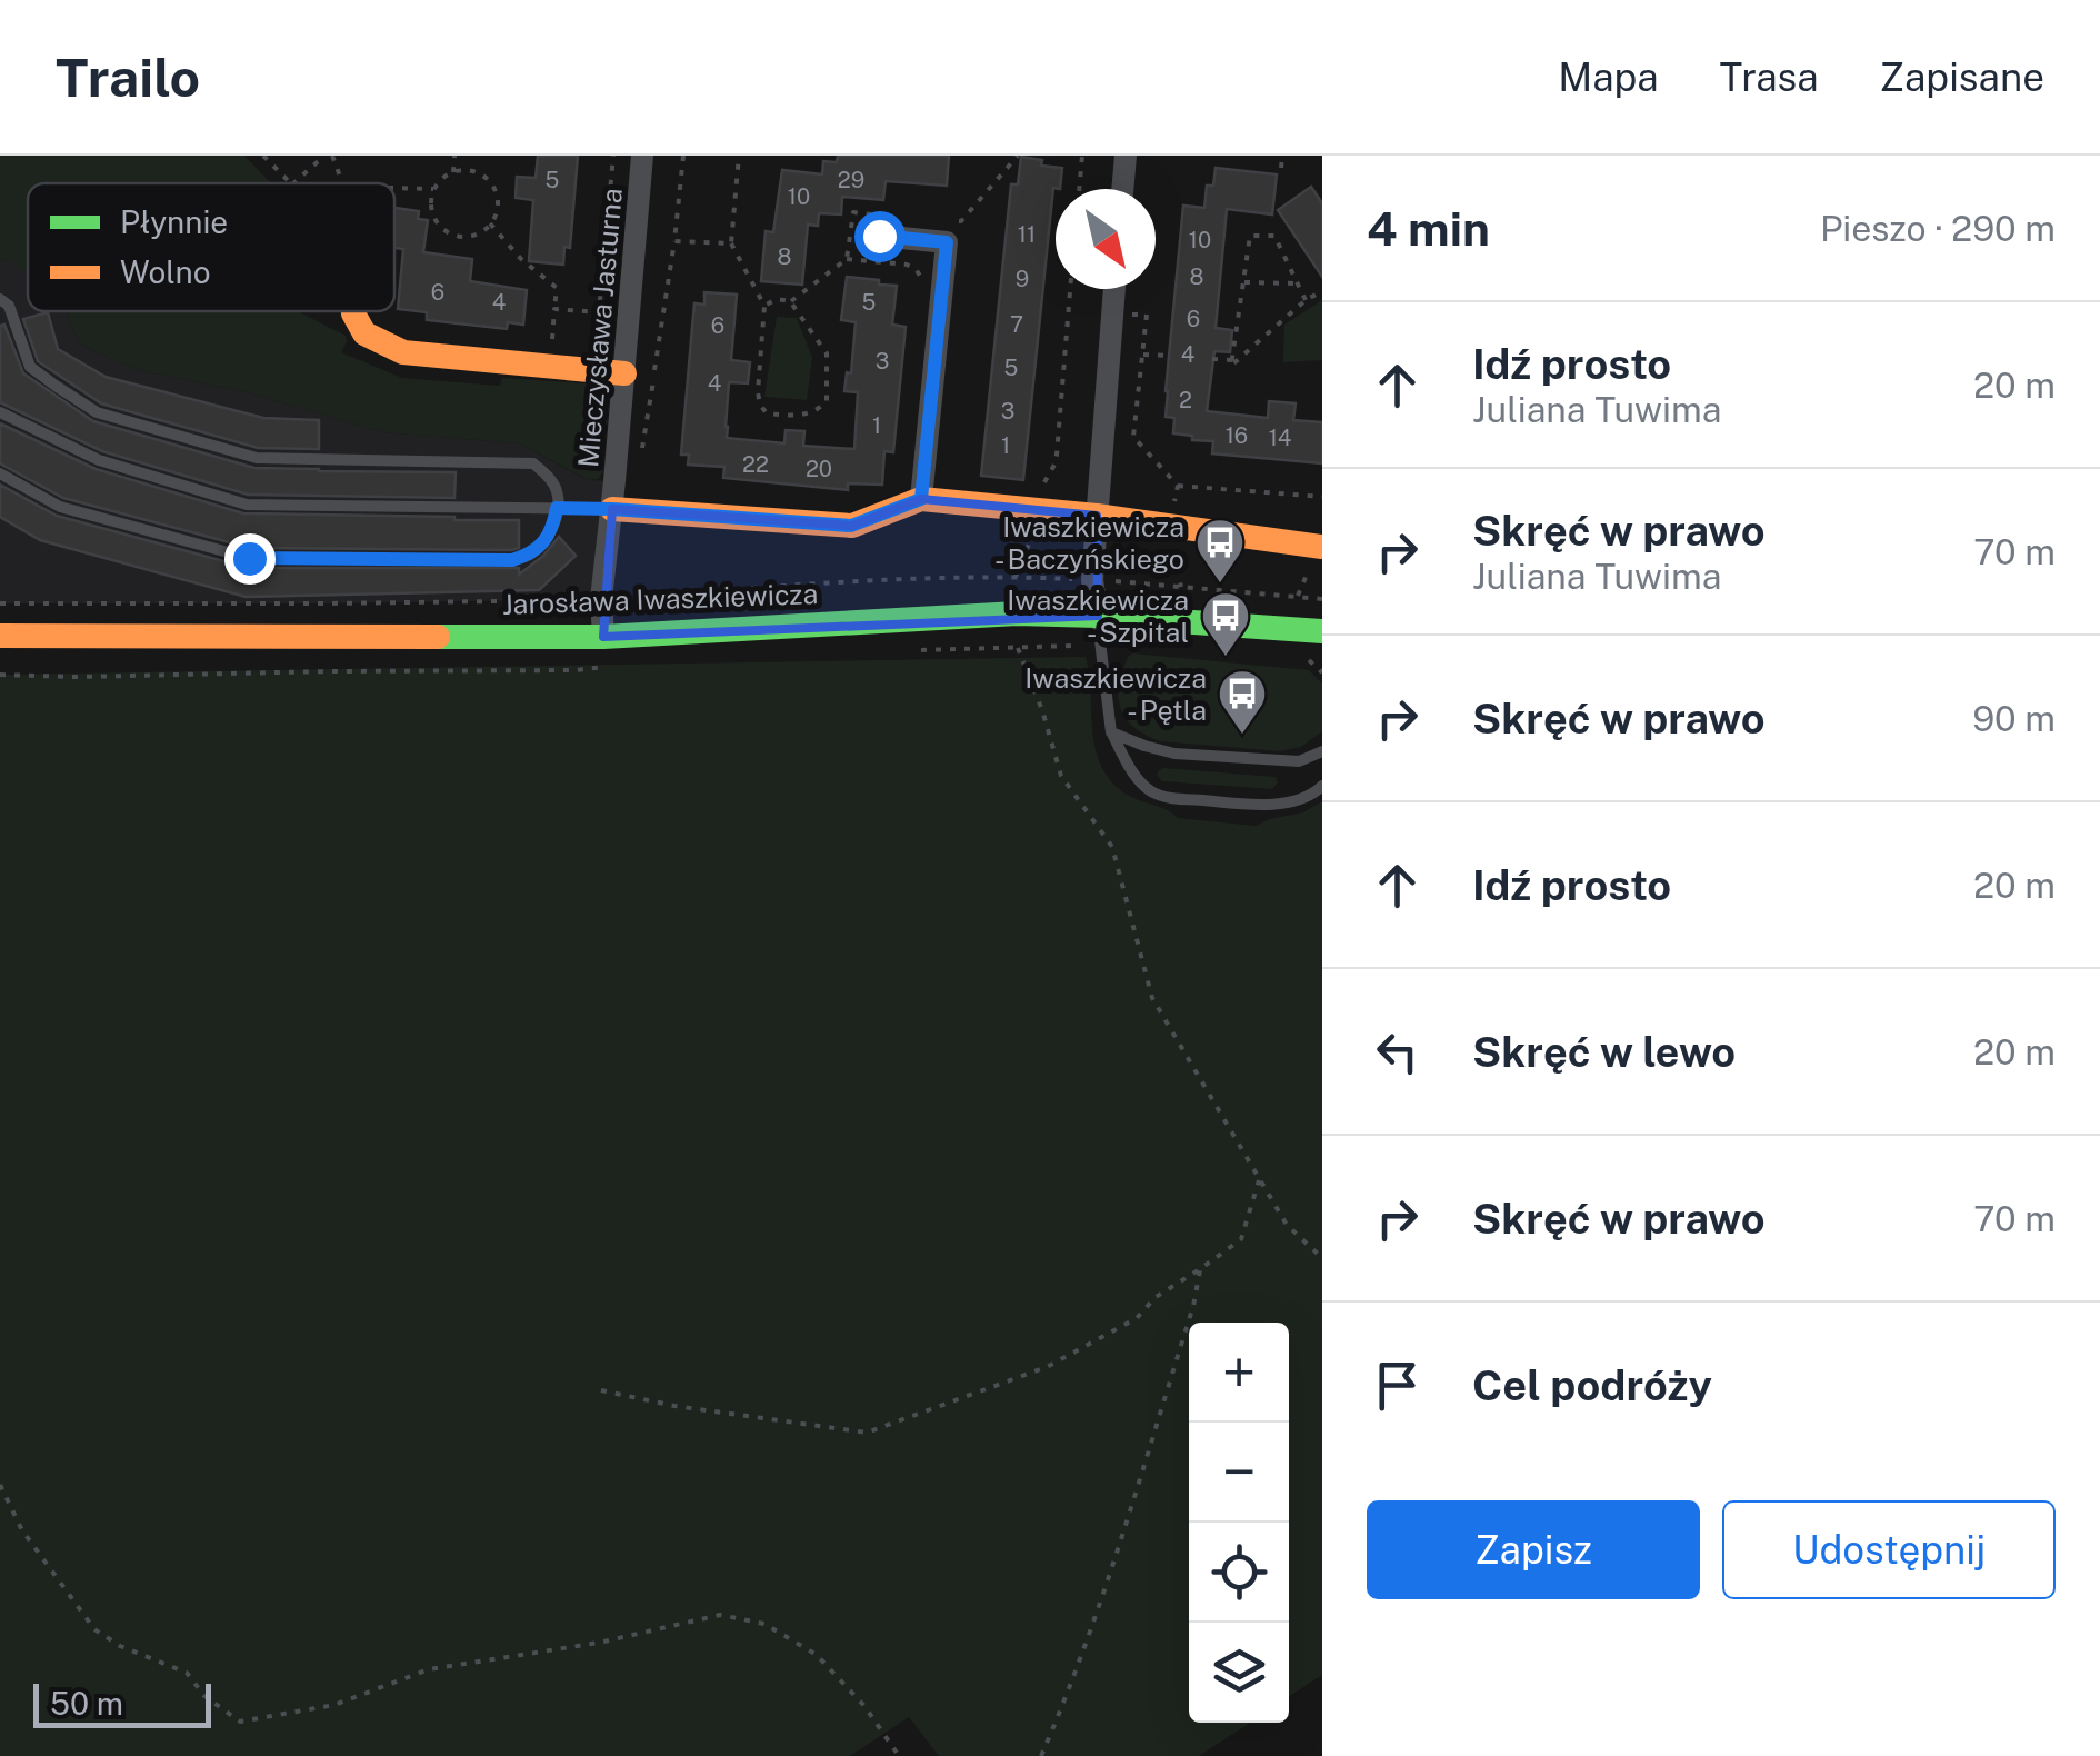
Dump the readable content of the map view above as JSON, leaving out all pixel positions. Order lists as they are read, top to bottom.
{
  "streets": {
    "street": ["Mieczysława Jasturna", "Jarosława Iwaszkiewicza"]
  },
  "crossings": [
    ["Mieczysława Jasturna", "Jarosława Iwaszkiewicza"]
  ],
  "places": {
    "bus stop": ["Iwaszkiewicza - Baczyńskiego", "Iwaszkiewicza - Szpital", "Iwaszkiewicza - Pętla"]
  },
  "house_numbers": [
    "5",
    "29",
    "10",
    "11",
    "10",
    "8",
    "8",
    "9",
    "6",
    "4",
    "5",
    "6",
    "7",
    "6",
    "4",
    "3",
    "5",
    "4",
    "2",
    "3",
    "1",
    "16",
    "14",
    "1",
    "22",
    "20"
  ],
  "legend": ["Płynnie", "Wolno"],
  "scale_bar": "50 m",
  "north": "bottom right",
  "page": {
    "header": "Trailo",
    "nav": ["Mapa", "Trasa", "Zapisane"],
    "heading": ["4 min", "Pieszo · 290 m"],
    "list": [
      ["Idź prosto", "Juliana Tuwima", "20 m"],
      ["Skręć w prawo", "Juliana Tuwima", "70 m"],
      ["Skręć w prawo", "90 m"],
      ["Idź prosto", "20 m"],
      ["Skręć w lewo", "20 m"],
      ["Skręć w prawo", "70 m"],
      "Cel podróży"
    ],
    "map_buttons": ["+", "−"],
    "buttons": ["Zapisz", "Udostępnij"],
    "scale": "50 m"
  }
}
